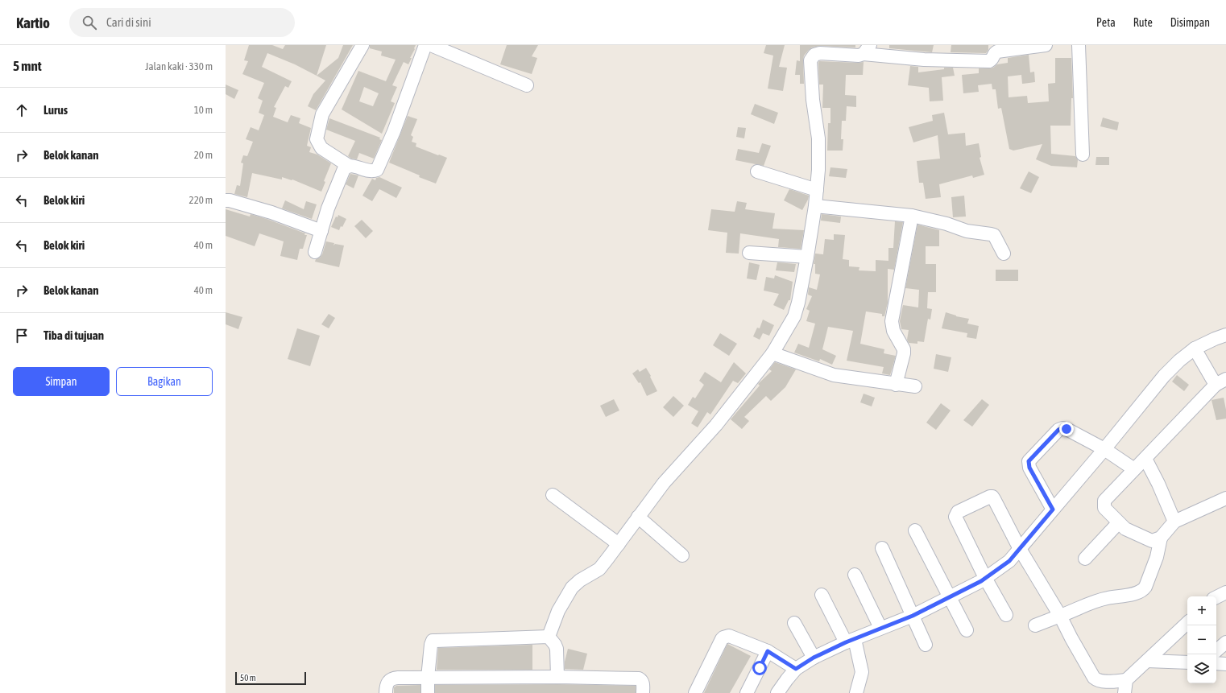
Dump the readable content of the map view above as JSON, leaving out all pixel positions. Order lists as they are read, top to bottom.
{
  "scale_bar": "50 m",
  "page": {
    "header": "Kartio",
    "search": "Cari di sini",
    "nav": ["Peta", "Rute", "Disimpan"],
    "heading": ["5 mnt", "Jalan kaki · 330 m"],
    "list": [
      ["Lurus", "10 m"],
      ["Belok kanan", "20 m"],
      ["Belok kiri", "220 m"],
      ["Belok kiri", "40 m"],
      ["Belok kanan", "40 m"],
      "Tiba di tujuan"
    ],
    "buttons": ["Simpan", "Bagikan"],
    "map_buttons": ["+", "−"],
    "scale": "50 m"
  }
}
